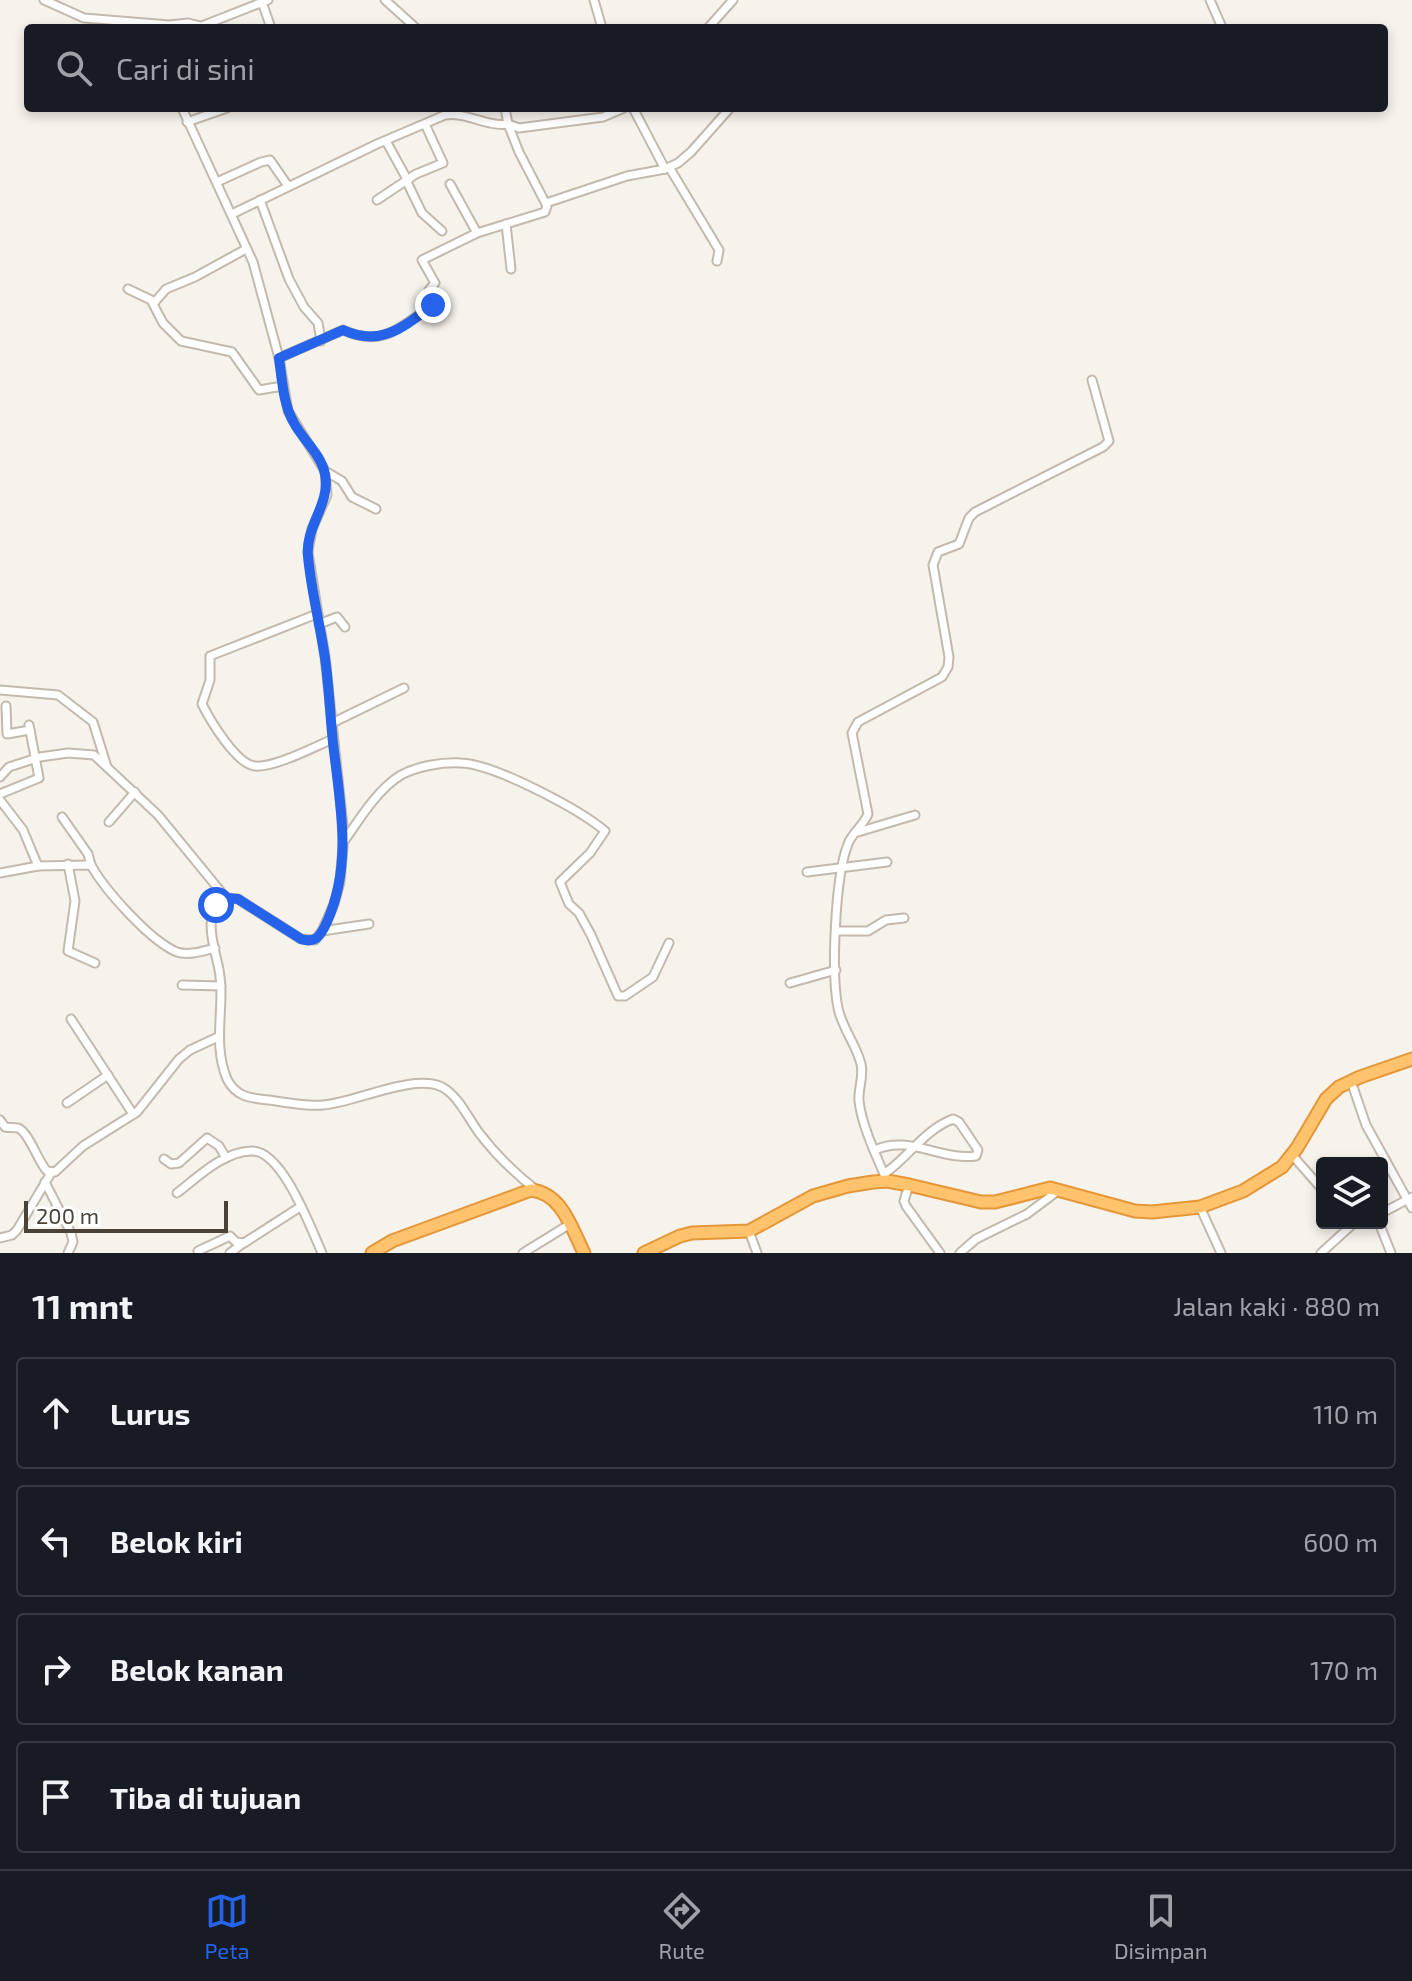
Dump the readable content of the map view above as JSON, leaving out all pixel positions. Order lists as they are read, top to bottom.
{
  "scale_bar": "200 m",
  "page": {
    "search": "Cari di sini",
    "scale": "200 m",
    "heading": ["11 mnt", "Jalan kaki · 880 m"],
    "list": [
      ["Lurus", "110 m"],
      ["Belok kiri", "600 m"],
      ["Belok kanan", "170 m"],
      "Tiba di tujuan"
    ],
    "nav": ["Peta", "Rute", "Disimpan"]
  }
}
